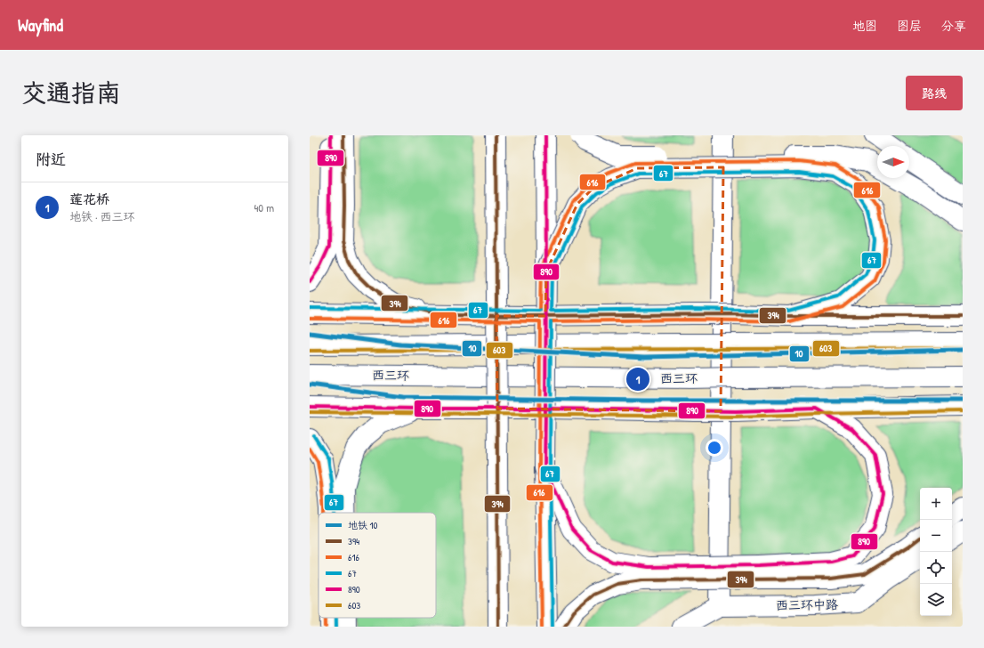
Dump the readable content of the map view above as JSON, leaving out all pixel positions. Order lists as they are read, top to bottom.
{
  "streets": {
    "main road": ["西三环", "西三环中路"]
  },
  "lines": [
    "transit line 394",
    "transit line 890",
    "transit line 616",
    "transit line 67",
    "metro line 10",
    "transit line 603"
  ],
  "legend": [
    "地铁 10",
    "394",
    "616",
    "67",
    "890",
    "603"
  ],
  "north": "right",
  "page": {
    "header": "Wayfind",
    "nav": ["地图", "图层", "分享"],
    "title": "交通指南",
    "buttons": "路线",
    "heading": "附近",
    "list": [
      {
        "mark": "1",
        "name": "莲花桥",
        "note": "地铁 · 西三环",
        "value": "40 m"
      }
    ],
    "pins": "1",
    "map_buttons": ["+", "−"]
  }
}
